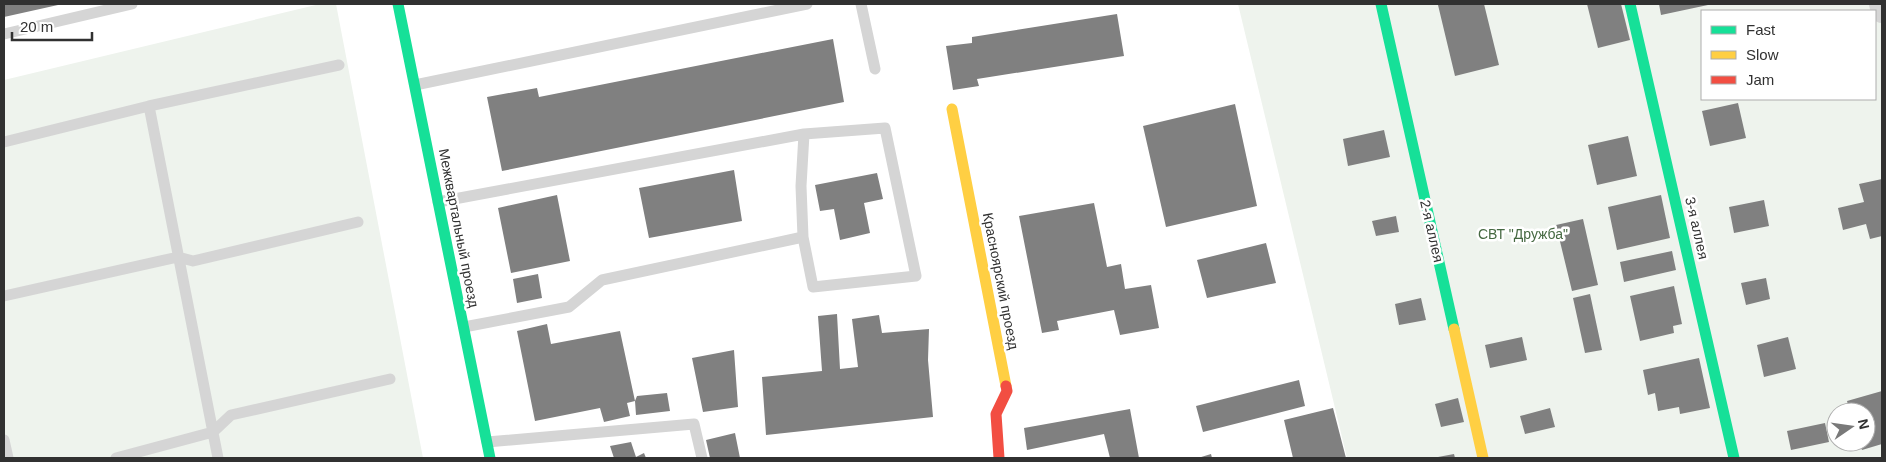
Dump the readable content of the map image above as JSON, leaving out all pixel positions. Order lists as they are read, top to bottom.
{
  "streets": {
    "street": [
      "Межквартальный проезд",
      "3-я аллея",
      "2-я аллея",
      "Красноярский проезд"
    ]
  },
  "parks": ["СВТ \"Дружба\""],
  "legend": ["Fast", "Slow", "Jam"],
  "scale_bar": "20 m",
  "north": "right"
}
